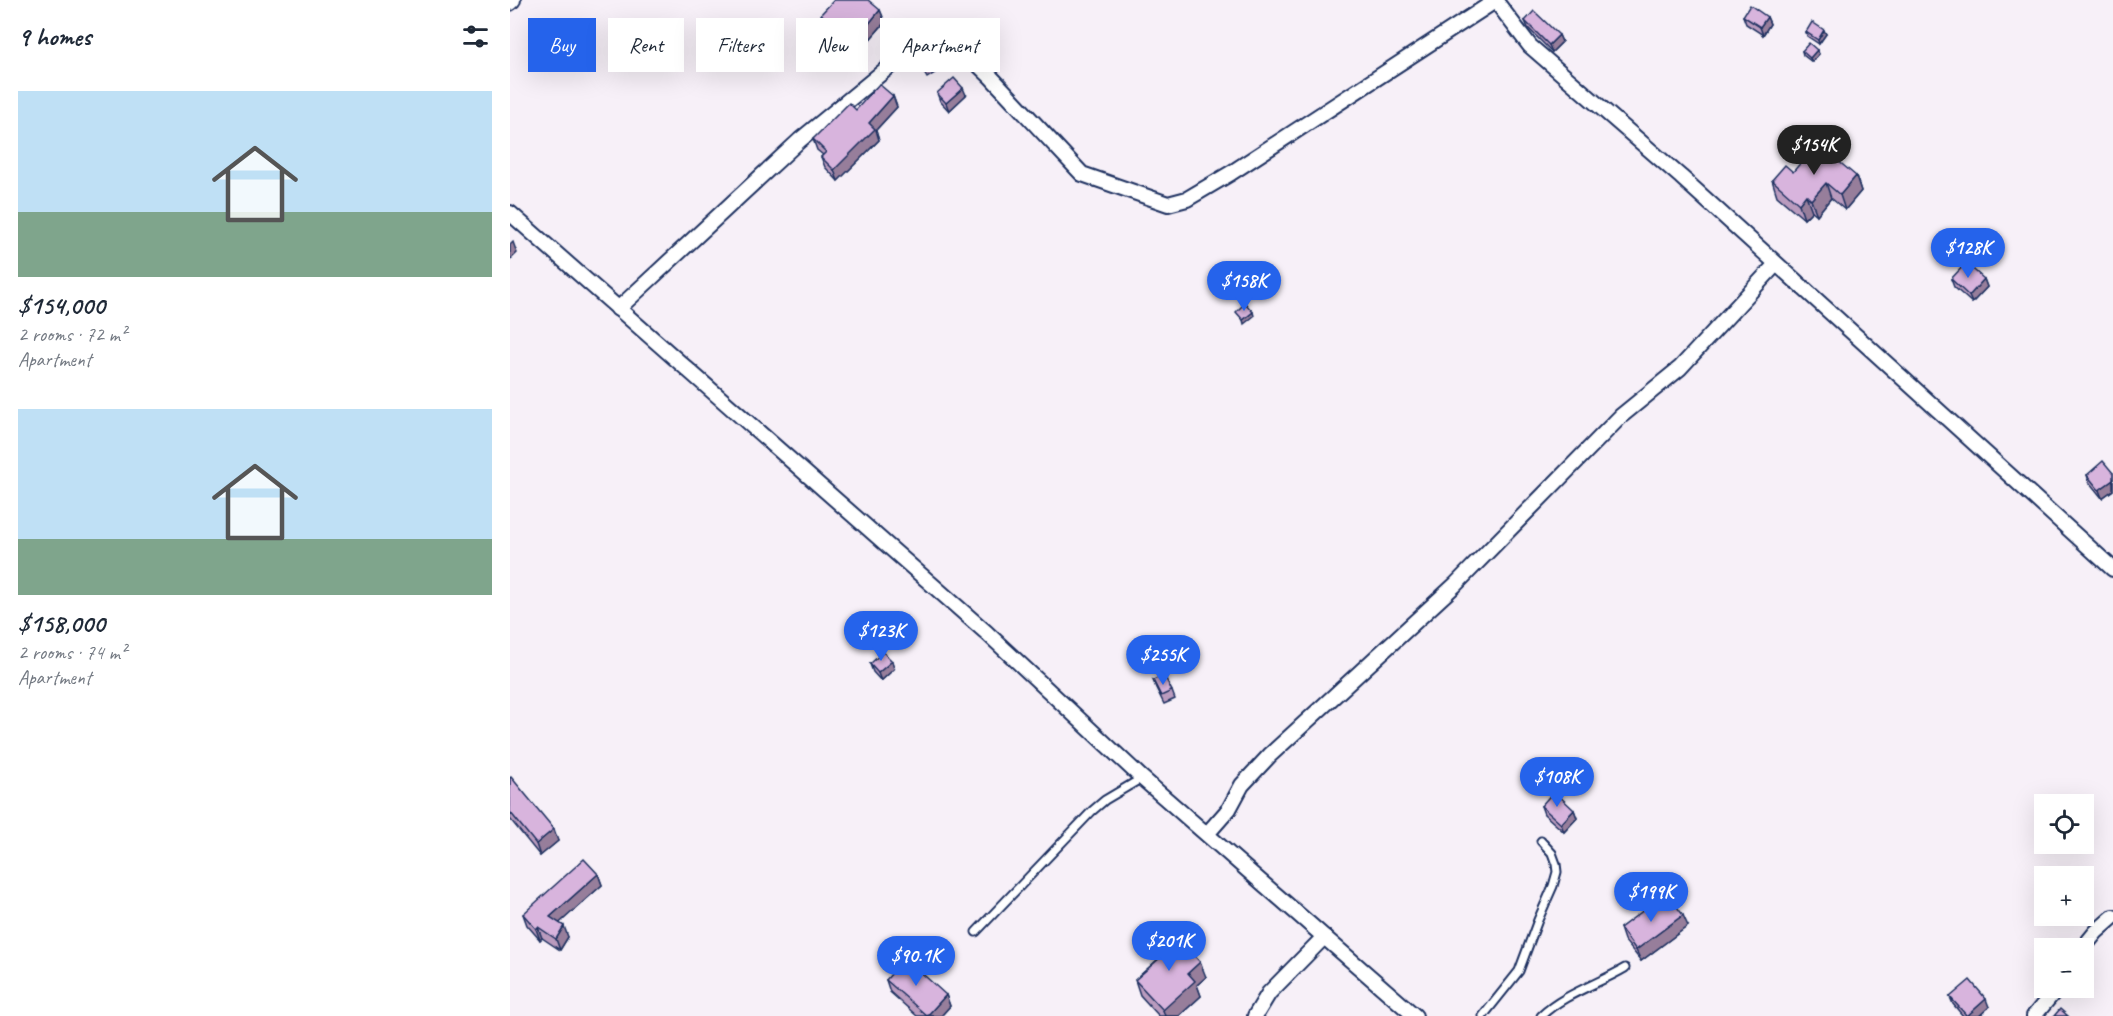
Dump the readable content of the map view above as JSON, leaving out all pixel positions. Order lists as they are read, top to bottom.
{
  "page": {
    "heading": "9 homes",
    "chip": [
      "Buy",
      "Rent",
      "Filters",
      "New",
      "Apartment"
    ],
    "list": [
      {
        "name": "$154,000",
        "note": "2 rooms · 72 m² · Apartment"
      },
      {
        "name": "$158,000",
        "note": "2 rooms · 74 m² · Apartment"
      }
    ],
    "price": [
      "$154K",
      "$128K",
      "$158K",
      "$123K",
      "$255K",
      "$108K",
      "$199K",
      "$201K",
      "$90.1K"
    ],
    "map_buttons": ["+", "−"]
  }
}
